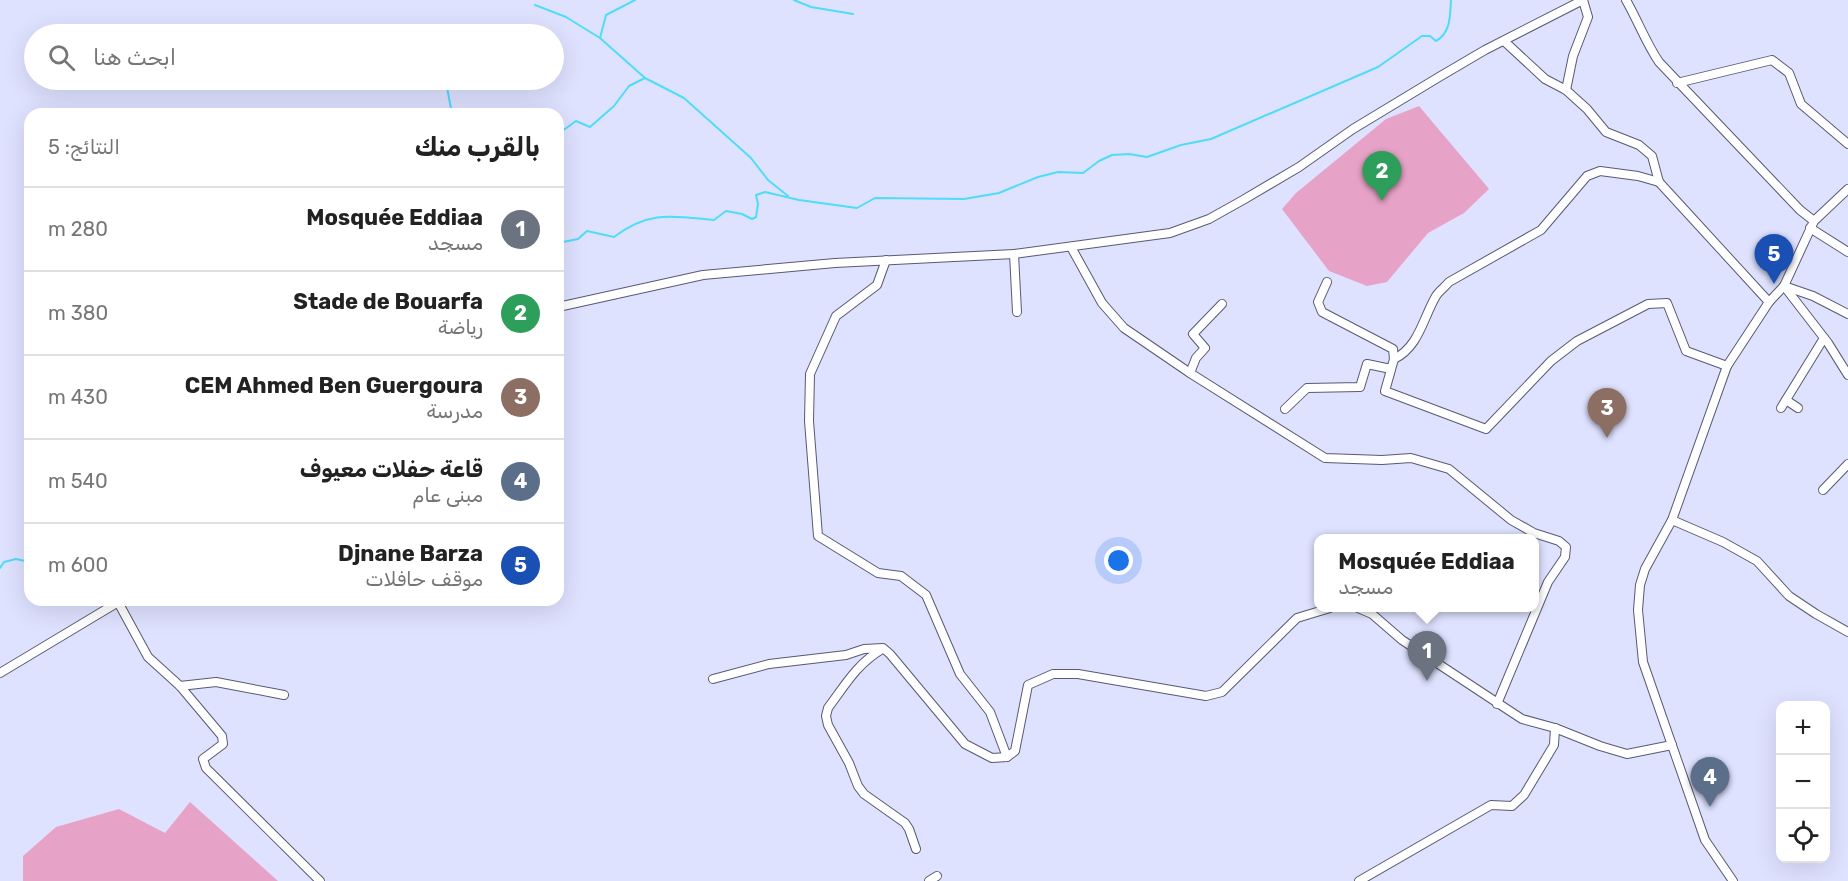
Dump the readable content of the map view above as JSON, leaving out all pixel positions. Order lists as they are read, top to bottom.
{
  "page": {
    "search": "ابحث هنا",
    "heading": ["بالقرب منك", "النتائج: 5"],
    "pins": [
      "2",
      "5",
      "3",
      "1",
      "4"
    ],
    "list": [
      {
        "mark": "1",
        "name": "Mosquée Eddiaa",
        "note": "مسجد",
        "value": "280 m"
      },
      {
        "mark": "2",
        "name": "Stade de Bouarfa",
        "note": "رياضة",
        "value": "380 m"
      },
      {
        "mark": "3",
        "name": "CEM Ahmed Ben Guergoura",
        "note": "مدرسة",
        "value": "430 m"
      },
      {
        "mark": "4",
        "name": "قاعة حفلات معيوف",
        "note": "مبنى عام",
        "value": "540 m"
      },
      {
        "mark": "5",
        "name": "Djnane Barza",
        "note": "موقف حافلات",
        "value": "600 m"
      }
    ],
    "popup": ["Mosquée Eddiaa", "مسجد"],
    "map_buttons": ["+", "−"]
  }
}
